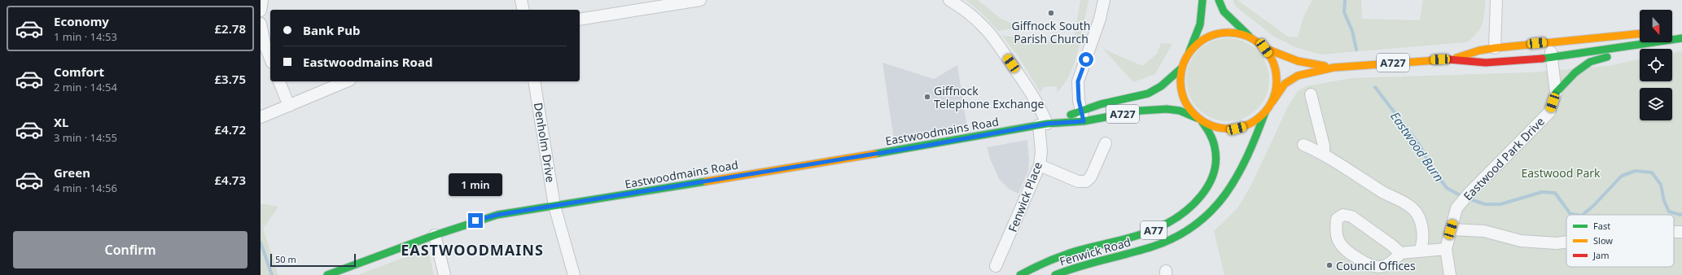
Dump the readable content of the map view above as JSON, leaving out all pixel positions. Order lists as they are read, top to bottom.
{
  "streets": {
    "main road": [
      "A727",
      "Eastwoodmains Road",
      "A77",
      "Fenwick Road"
    ],
    "street": ["Denholm Drive", "Eastwood Park Drive", "Fenwick Place"]
  },
  "crossings": [
    ["A727", "Eastwoodmains Road"],
    ["A727", "Eastwood Park Drive"],
    ["A727", "Fenwick Road"],
    ["Eastwoodmains Road", "Denholm Drive"],
    ["Eastwoodmains Road", "Fenwick Place"],
    ["Eastwoodmains Road", "Fenwick Road"]
  ],
  "districts": ["EASTWOODMAINS"],
  "water": ["Eastwood Burn"],
  "parks": ["Eastwood Park"],
  "places": ["Giffnock South Parish Church", "Giffnock Telephone Exchange", "Council Offices"],
  "legend": ["Fast", "Slow", "Jam"],
  "scale_bar": "50 m",
  "north": "bottom",
  "page": {
    "list": [
      {
        "name": "Economy",
        "note": "1 min · 14:53",
        "value": "£2.78"
      },
      {
        "name": "Comfort",
        "note": "2 min · 14:54",
        "value": "£3.75"
      },
      {
        "name": "XL",
        "note": "3 min · 14:55",
        "value": "£4.72"
      },
      {
        "name": "Green",
        "note": "4 min · 14:56",
        "value": "£4.73"
      }
    ],
    "banner": ["Bank Pub", "Eastwoodmains Road"],
    "bubble": "1 min",
    "buttons": "Confirm",
    "scale": "50 m"
  }
}
